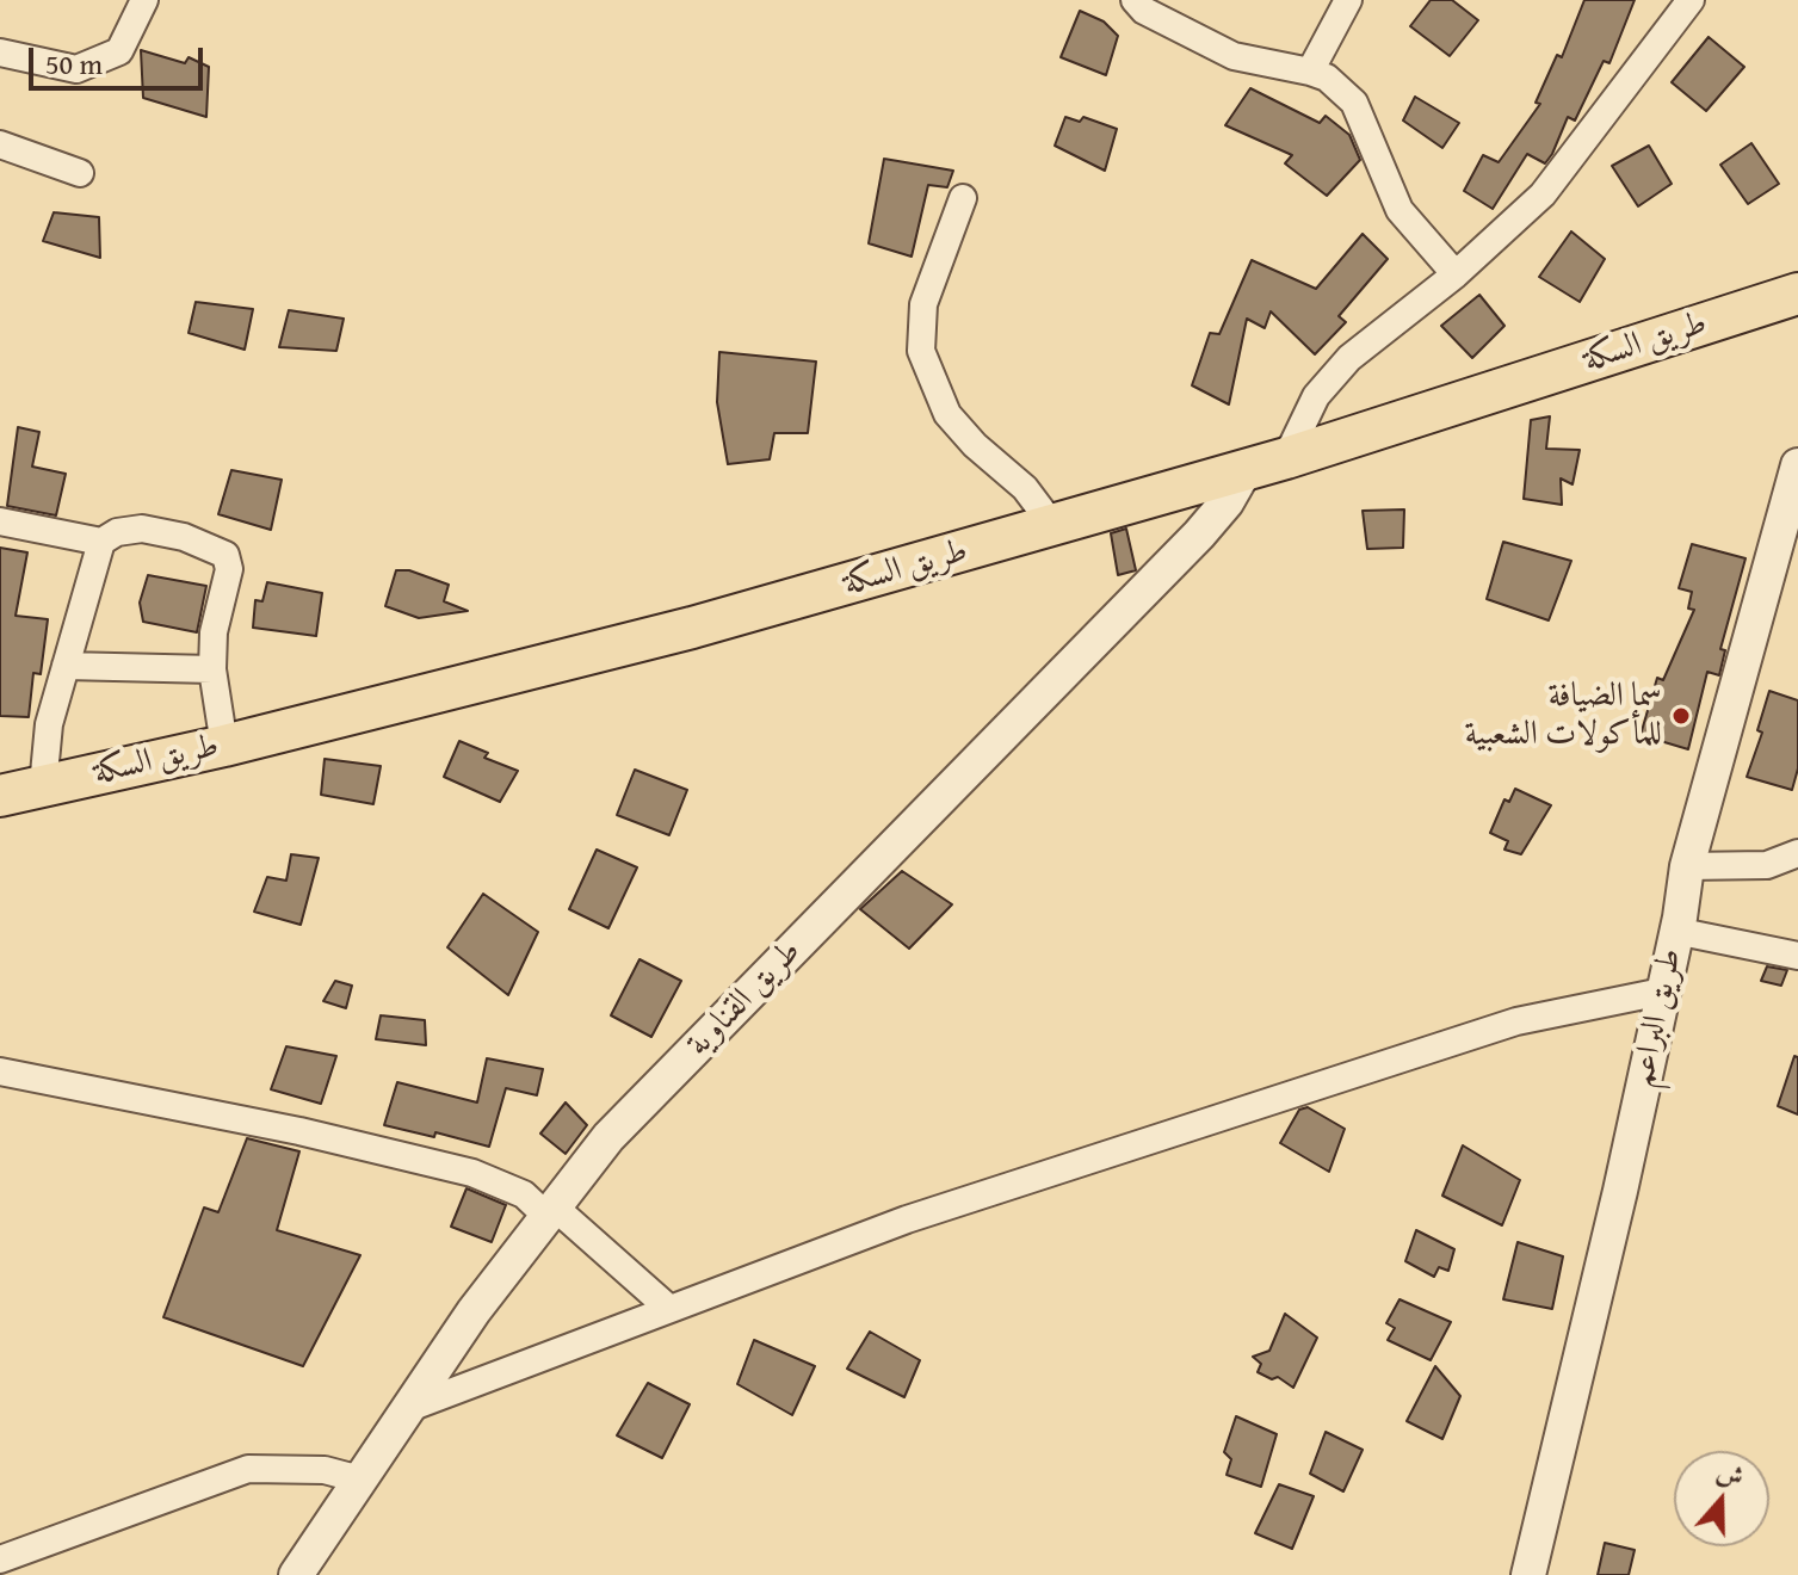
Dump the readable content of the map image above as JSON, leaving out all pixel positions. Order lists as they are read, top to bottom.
{
  "streets": {
    "main road": ["طريق السكة"],
    "street": ["طريق القناوية", "طريق البراعم"]
  },
  "crossings": [
    ["طريق السكة", "طريق القناوية"]
  ],
  "places": ["سما الضيافة للمأكولات الشعبية"],
  "scale_bar": "50 m",
  "north": "top"
}
